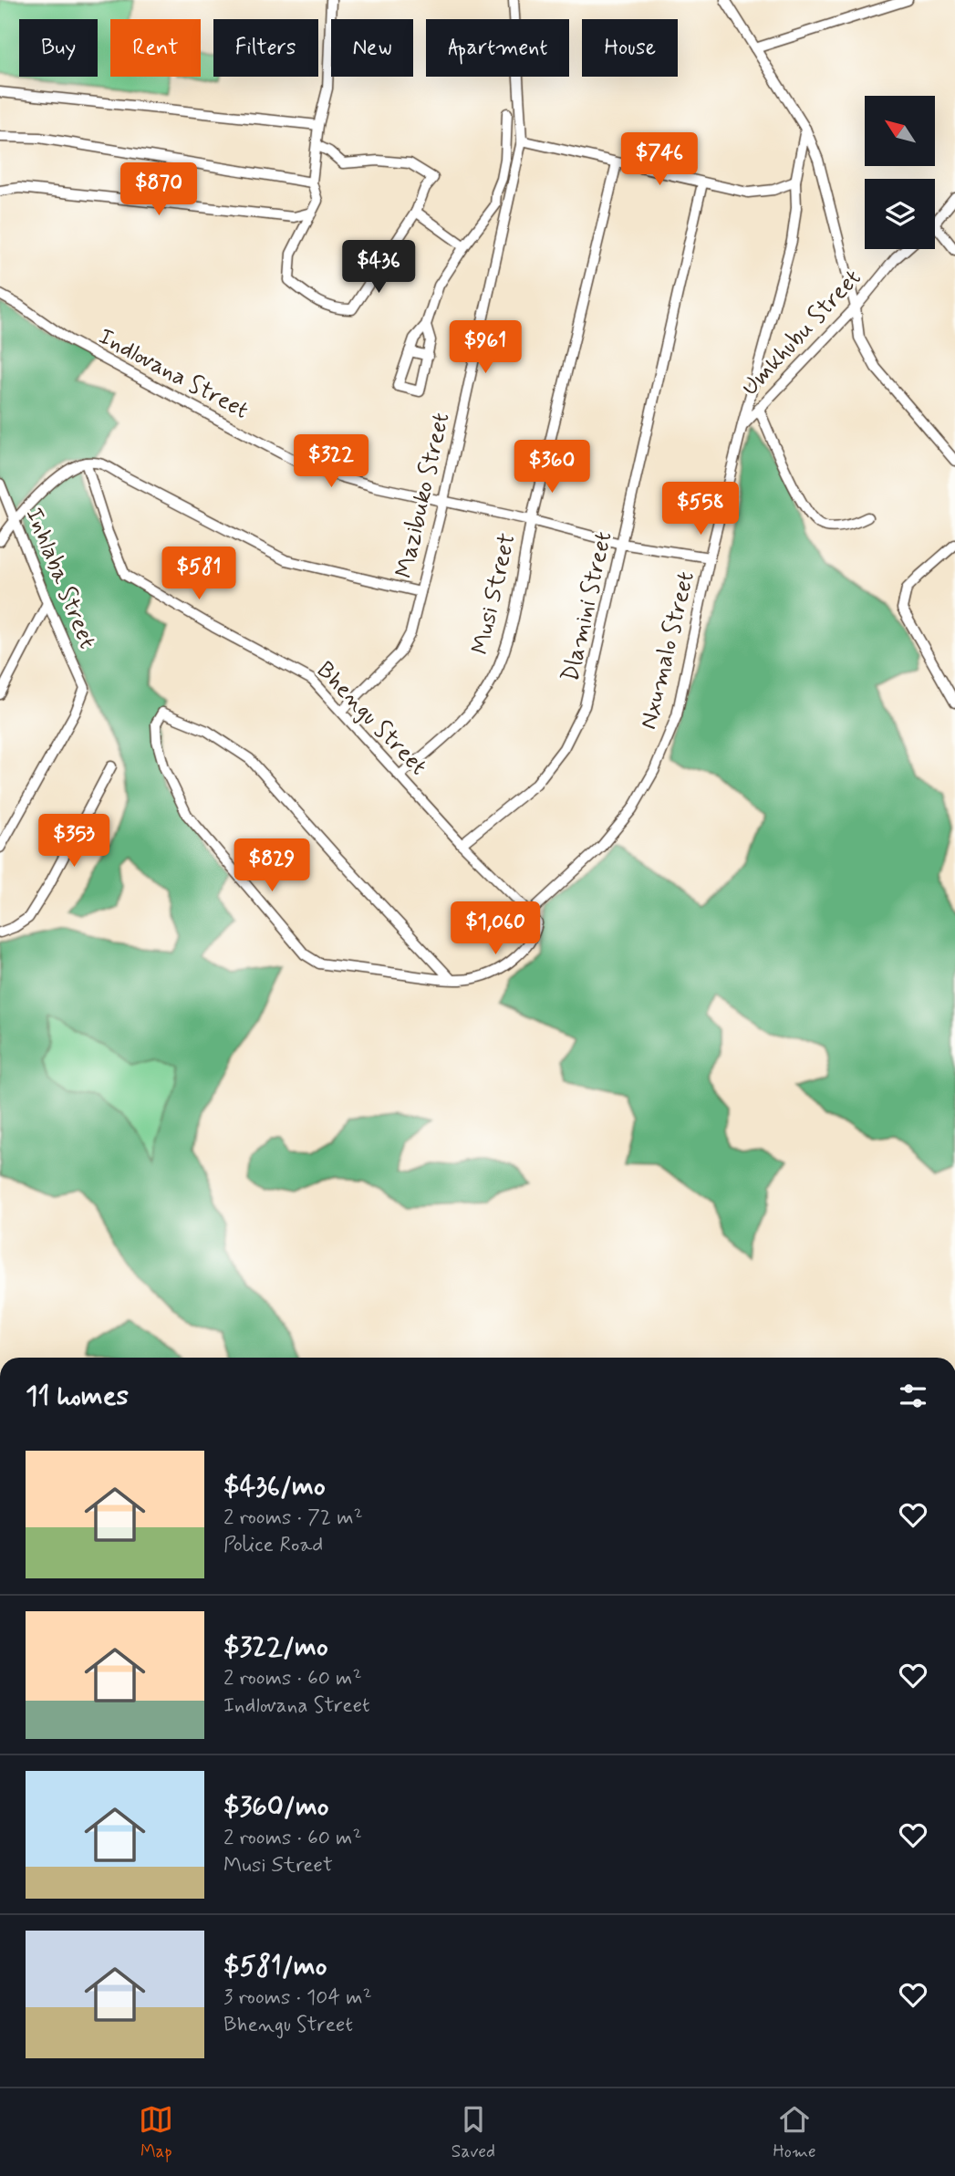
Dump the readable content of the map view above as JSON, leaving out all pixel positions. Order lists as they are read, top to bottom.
{
  "streets": {
    "street": [
      "Umkhubu Street",
      "Indlovana Street",
      "Mazibuko Street",
      "Inhlaba Street",
      "Musi Street",
      "Dlamini Street",
      "Nxumalo Street",
      "Bhengu Street"
    ]
  },
  "crossings": [
    ["Umkhubu Street", "Nxumalo Street"],
    ["Indlovana Street", "Mazibuko Street"],
    ["Indlovana Street", "Musi Street"],
    ["Indlovana Street", "Dlamini Street"],
    ["Indlovana Street", "Nxumalo Street"],
    ["Mazibuko Street", "Bhengu Street"],
    ["Musi Street", "Bhengu Street"],
    ["Dlamini Street", "Bhengu Street"],
    ["Nxumalo Street", "Bhengu Street"]
  ],
  "north": "top left",
  "page": {
    "chip": [
      "Buy",
      "Rent",
      "Filters",
      "New",
      "Apartment",
      "House"
    ],
    "price": [
      "$746",
      "$870",
      "$436",
      "$961",
      "$322",
      "$360",
      "$558",
      "$581",
      "$353",
      "$829",
      "$1,060"
    ],
    "heading": "11 homes",
    "list": [
      {
        "name": "$436/mo",
        "note": "2 rooms · 72 m² · Police Road"
      },
      {
        "name": "$322/mo",
        "note": "2 rooms · 60 m² · Indlovana Street"
      },
      {
        "name": "$360/mo",
        "note": "2 rooms · 60 m² · Musi Street"
      },
      {
        "name": "$581/mo",
        "note": "3 rooms · 104 m² · Bhengu Street"
      }
    ],
    "tabs": ["Map", "Saved", "Home"]
  }
}
